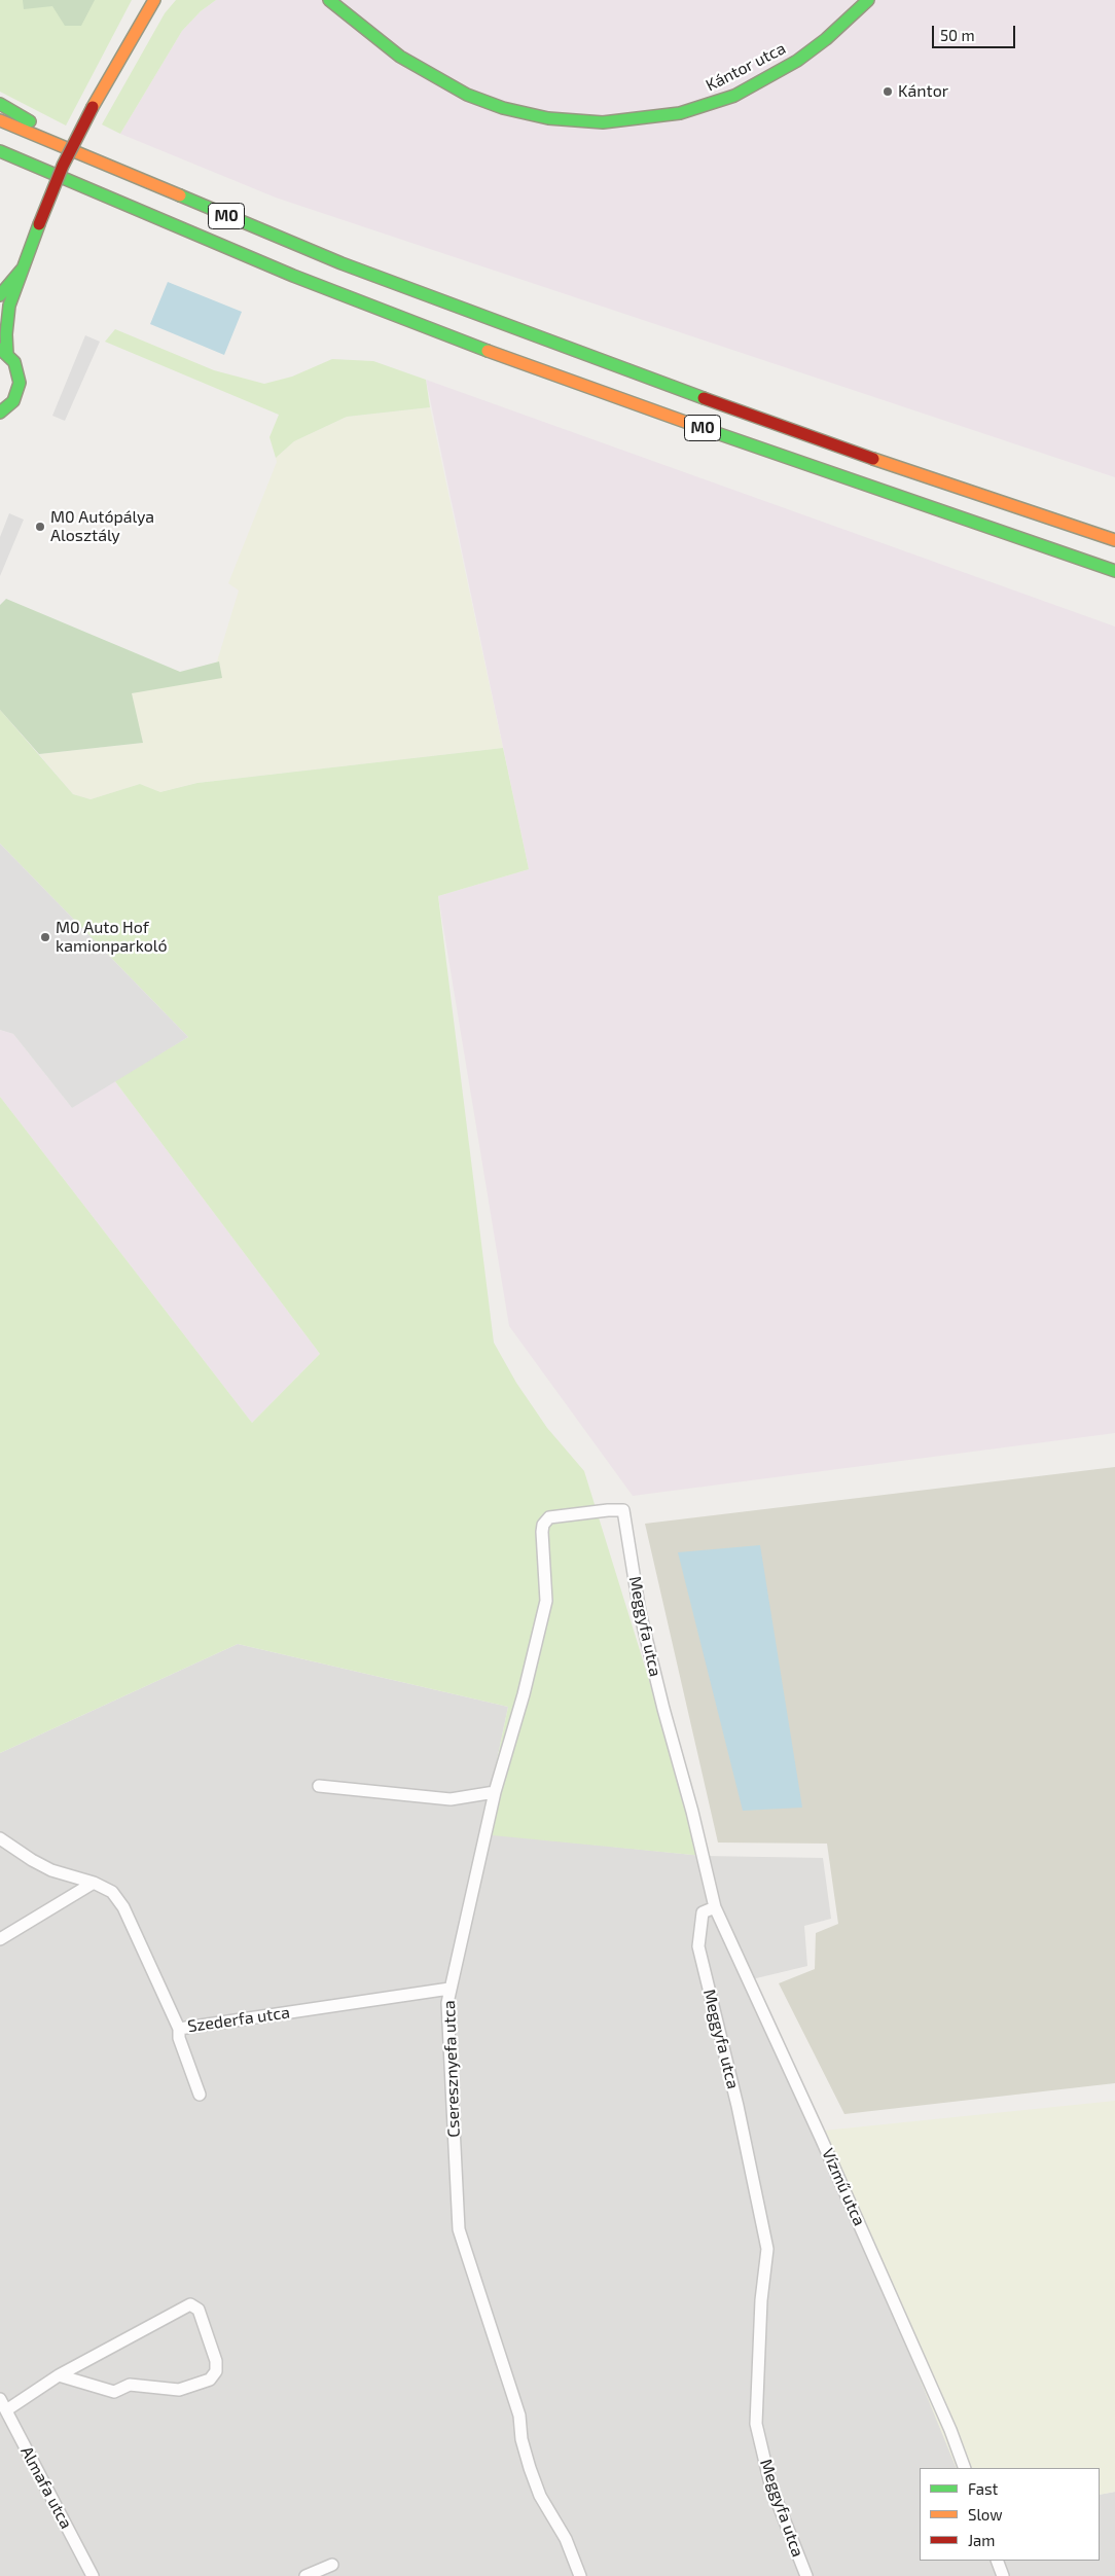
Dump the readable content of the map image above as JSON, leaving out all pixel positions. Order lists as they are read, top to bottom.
{
  "streets": {
    "main road": ["Kántor utca", "M0"],
    "street": [
      "Meggyfa utca",
      "Szederfa utca",
      "Cseresznyefa utca",
      "Vízmű utca",
      "Almafa utca"
    ]
  },
  "crossings": [
    ["Meggyfa utca", "Cseresznyefa utca"],
    ["Meggyfa utca", "Vízmű utca"],
    ["Szederfa utca", "Cseresznyefa utca"]
  ],
  "places": ["Kántor", "M0 Autópálya Alosztály", "M0 Auto Hof kamionparkoló"],
  "legend": ["Fast", "Slow", "Jam"],
  "scale_bar": "50 m"
}
